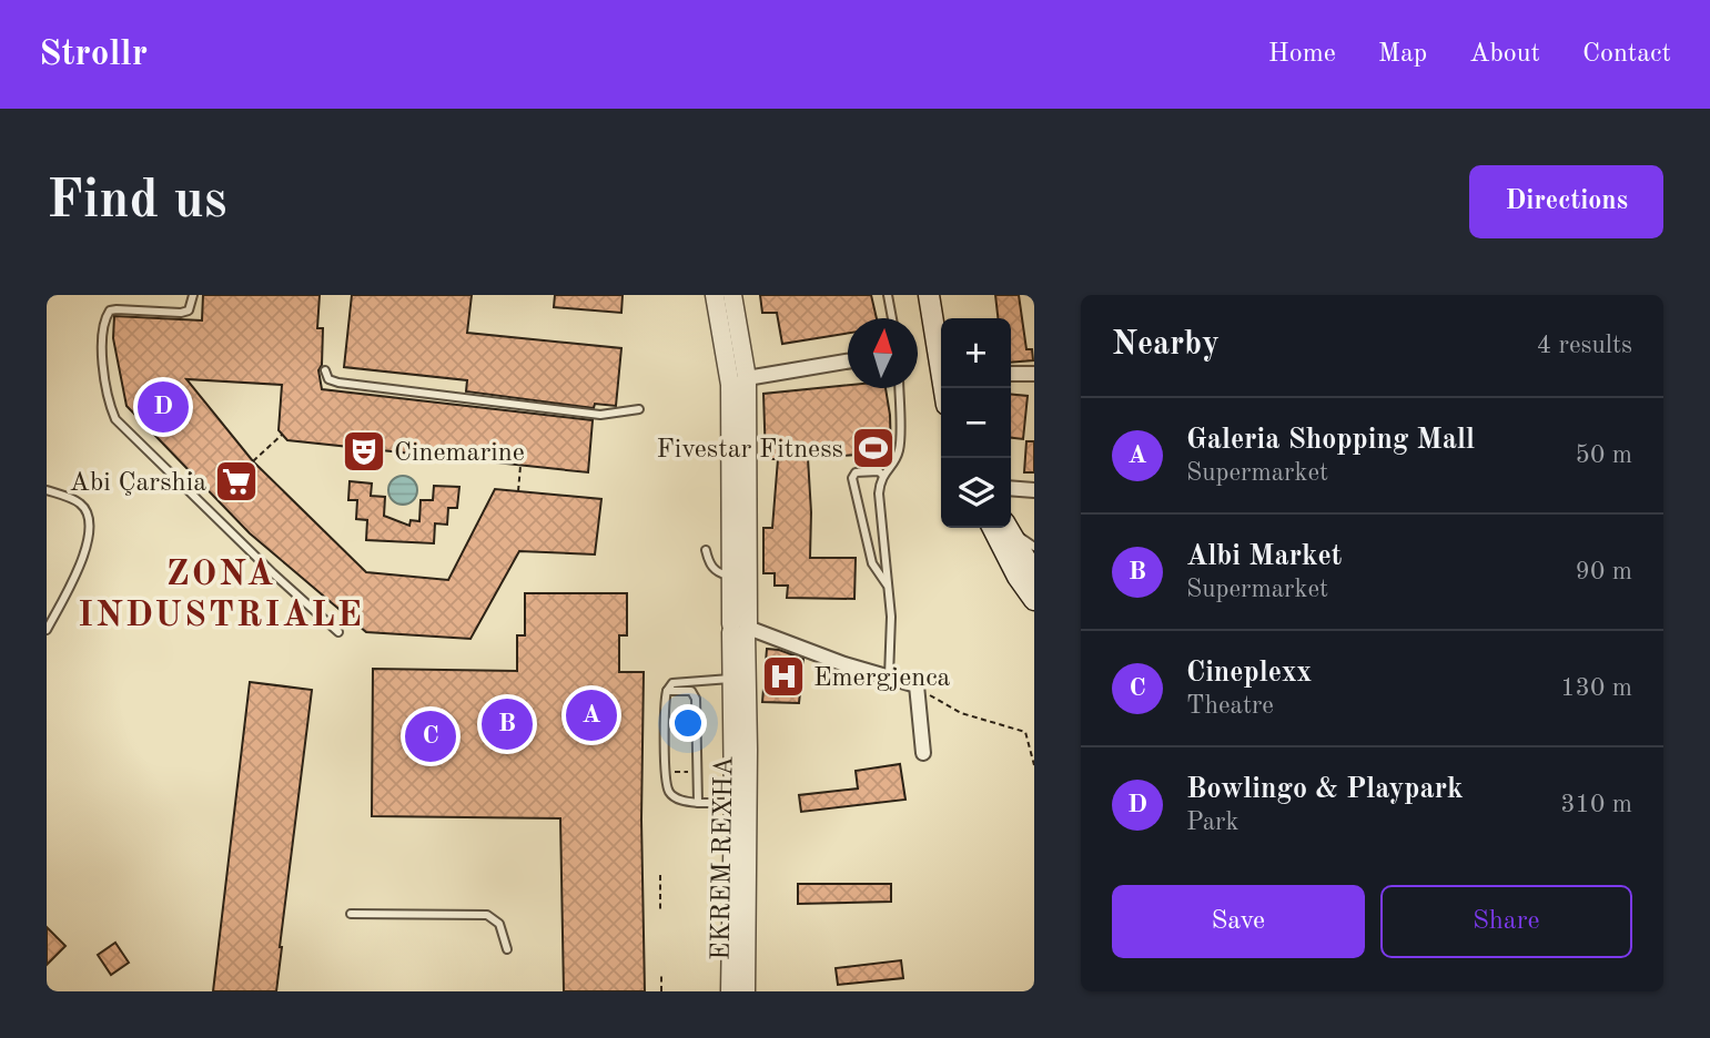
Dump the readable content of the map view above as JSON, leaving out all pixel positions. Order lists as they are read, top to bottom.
{
  "streets": {
    "street": ["EKREM REXHA"]
  },
  "districts": ["ZONA INDUSTRIALE"],
  "places": {
    "sports": ["Fivestar Fitness"],
    "theatre": ["Cinemarine"],
    "supermarket": ["Abi Çarshia"],
    "hospital": ["Emergjenca"]
  },
  "north": "top",
  "page": {
    "header": "Strollr",
    "nav": [
      "Home",
      "Map",
      "About",
      "Contact"
    ],
    "buttons": [
      "Directions",
      ["Save", "Share"]
    ],
    "title": "Find us",
    "heading": ["Nearby", "4 results"],
    "map_buttons": ["+", "−"],
    "pins": [
      "D",
      "A",
      "B",
      "C"
    ],
    "list": [
      {
        "mark": "A",
        "name": "Galeria Shopping Mall",
        "note": "Supermarket",
        "value": "50 m"
      },
      {
        "mark": "B",
        "name": "Albi Market",
        "note": "Supermarket",
        "value": "90 m"
      },
      {
        "mark": "C",
        "name": "Cineplexx",
        "note": "Theatre",
        "value": "130 m"
      },
      {
        "mark": "D",
        "name": "Bowlingo & Playpark",
        "note": "Park",
        "value": "310 m"
      }
    ]
  }
}
